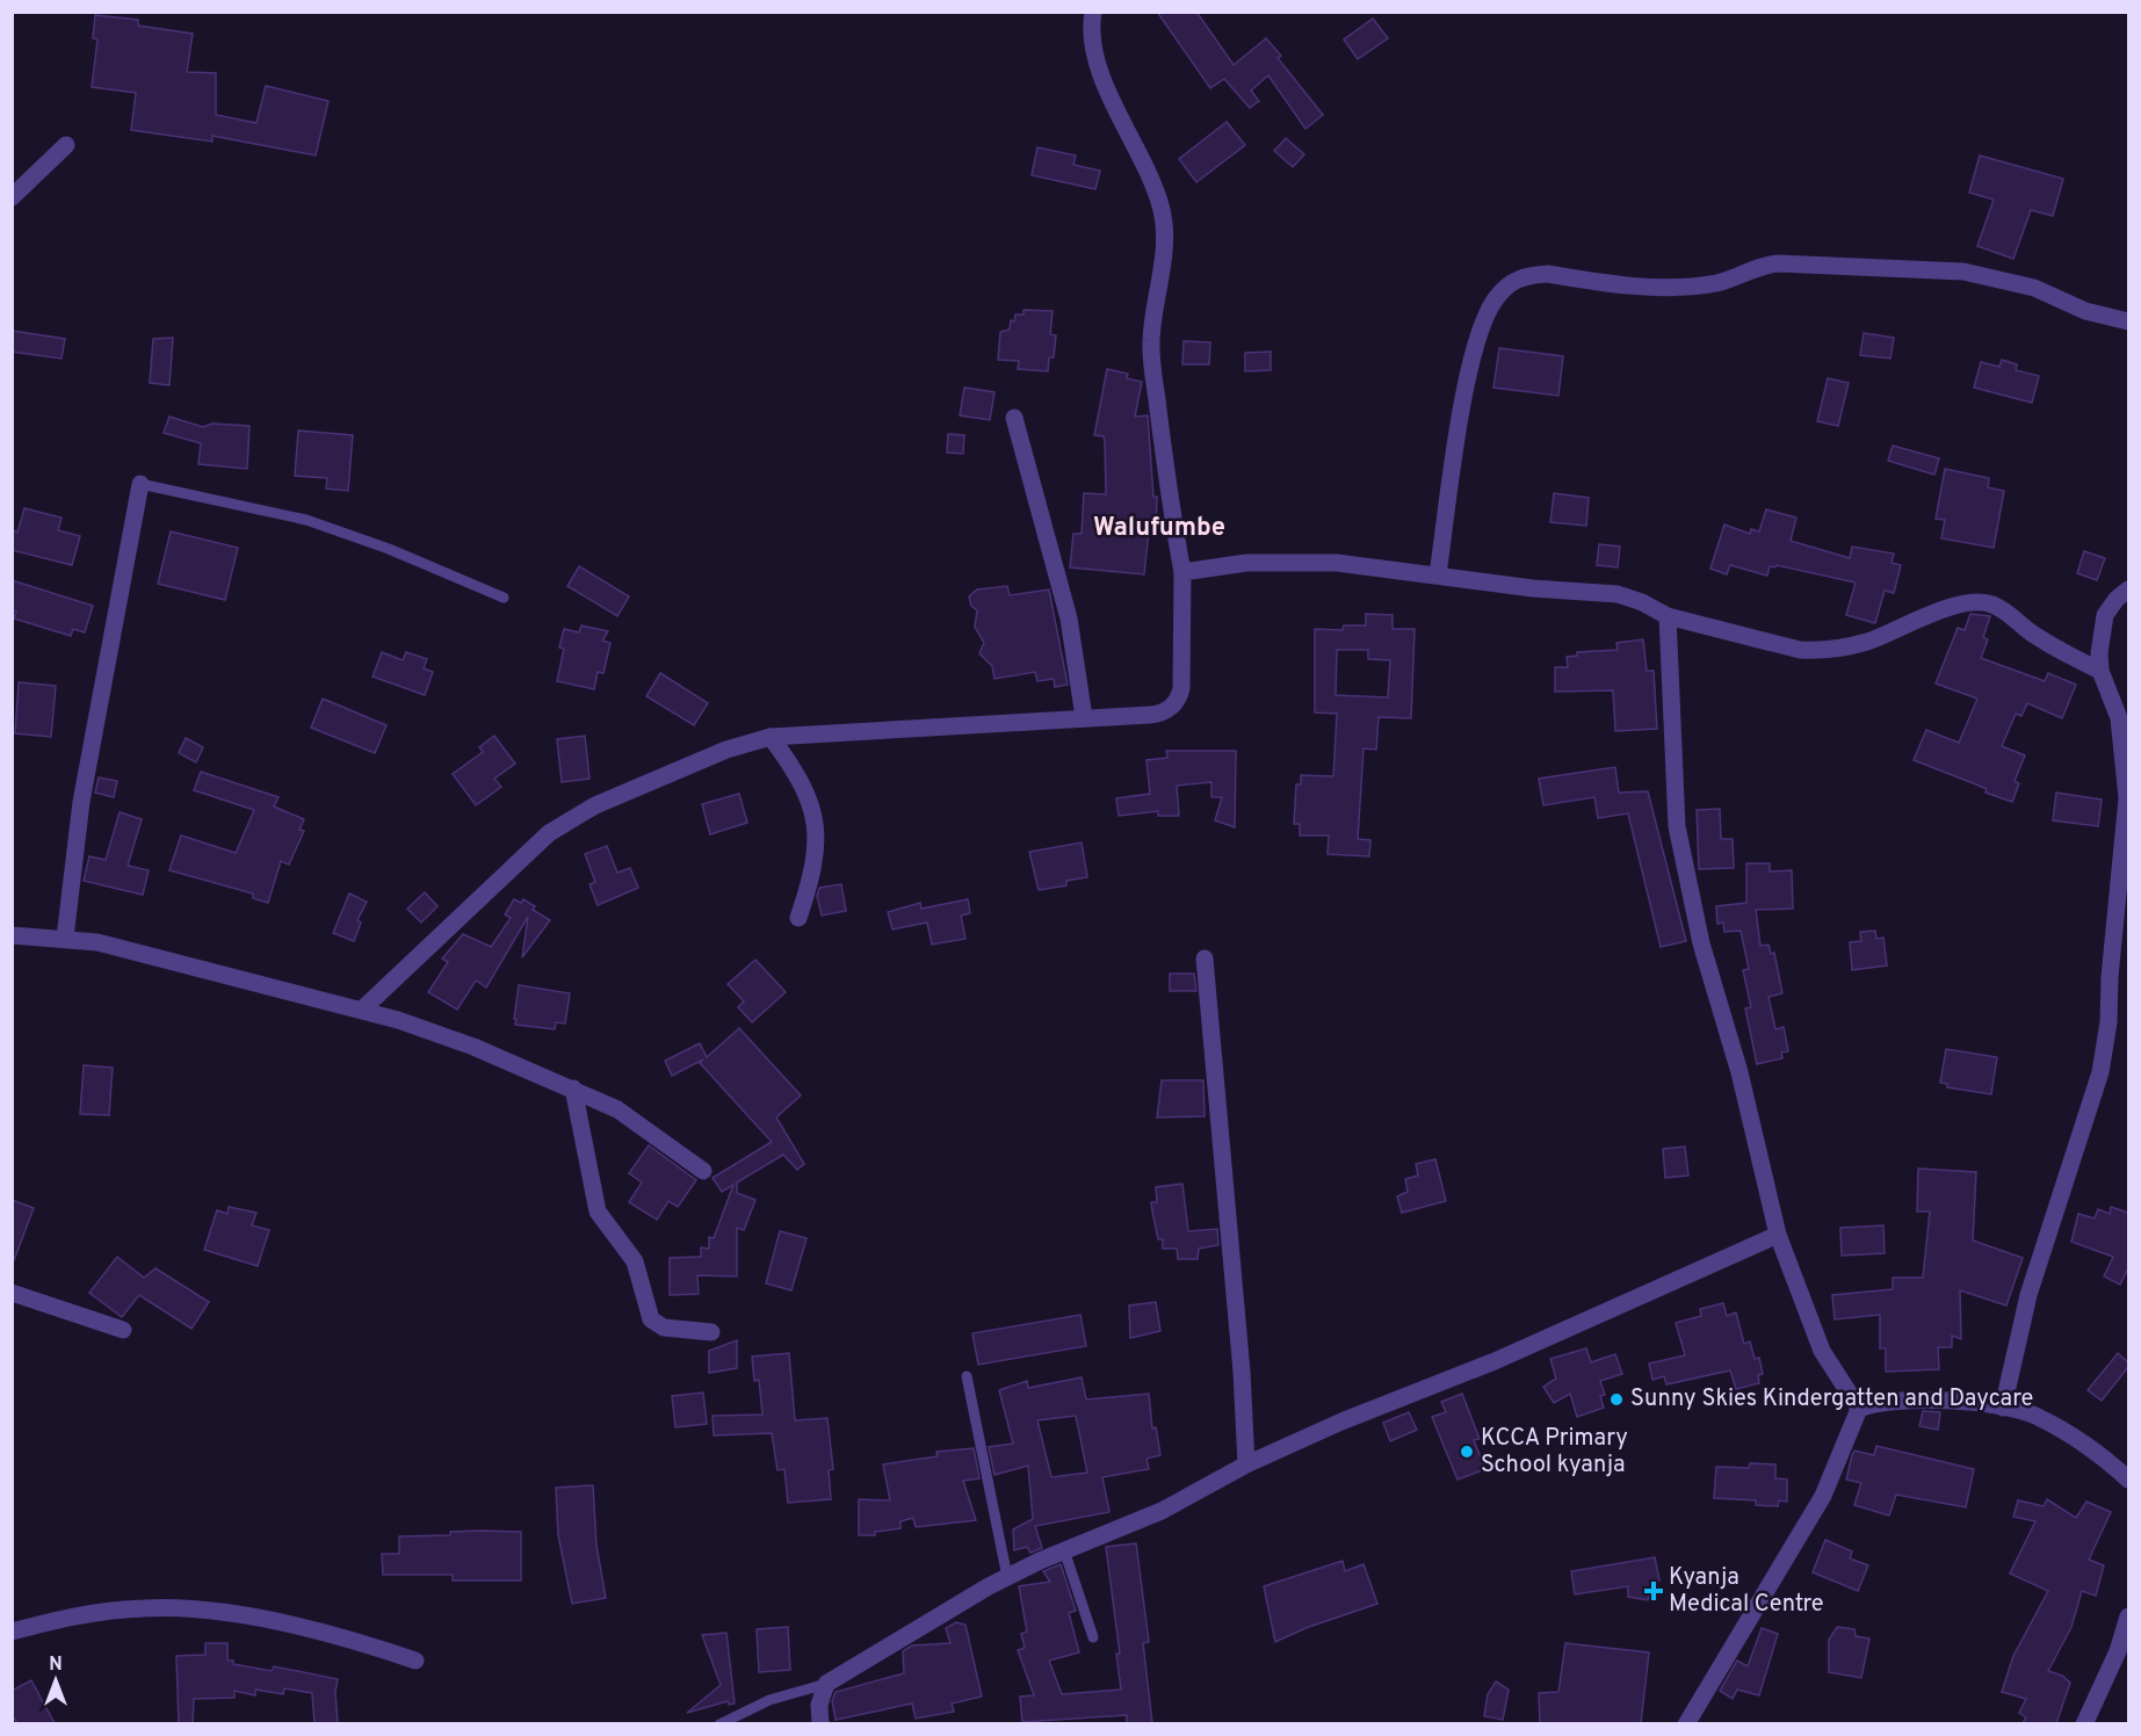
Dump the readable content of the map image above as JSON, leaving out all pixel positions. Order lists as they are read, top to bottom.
{
  "districts": ["Walufumbe"],
  "places": {
    "other": ["Sunny Skies Kindergatten and Daycare", "KCCA Primary School kyanja"],
    "health": ["Kyanja Medical Centre"]
  },
  "north": "top"
}
